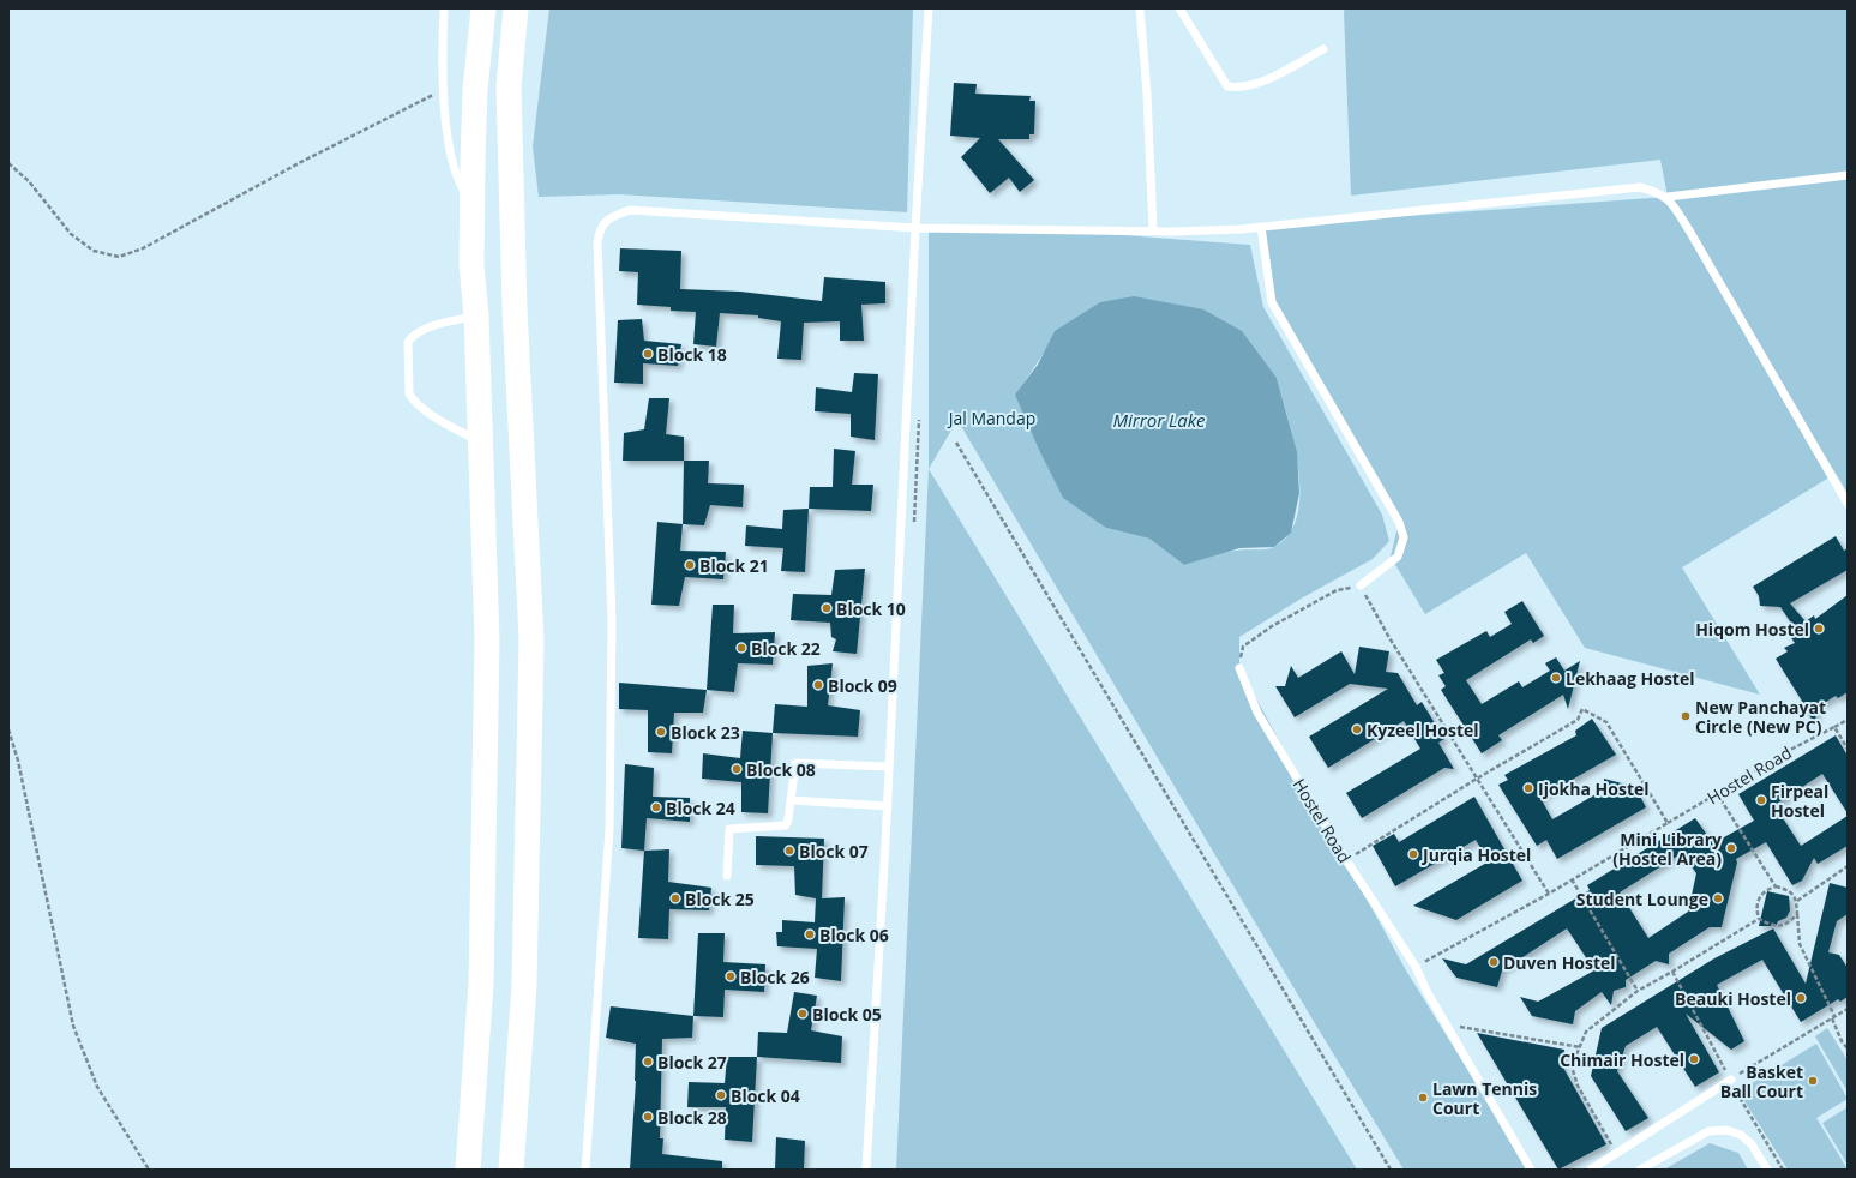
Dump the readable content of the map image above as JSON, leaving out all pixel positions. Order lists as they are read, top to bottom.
{
  "streets": {
    "lane": ["Hostel Road"]
  },
  "water": ["Mirror Lake"],
  "parks": ["Jal Mandap"],
  "places": [
    "Block 18",
    "Block 21",
    "Block 10",
    "Hiqom Hostel",
    "Block 22",
    "Lekhaag Hostel",
    "Block 09",
    "New Panchayat Circle (New PC)",
    "Kyzeel Hostel",
    "Block 23",
    "Block 08",
    "Ijokha Hostel",
    "Firpeal Hostel",
    "Block 24",
    "Mini Library (Hostel Area)",
    "Block 07",
    "Jurqia Hostel",
    "Block 25",
    "Student Lounge",
    "Block 06",
    "Duven Hostel",
    "Block 26",
    "Beauki Hostel",
    "Block 05",
    "Chimair Hostel",
    "Block 27",
    "Basket Ball Court",
    "Block 04",
    "Lawn Tennis Court",
    "Block 28"
  ]
}
